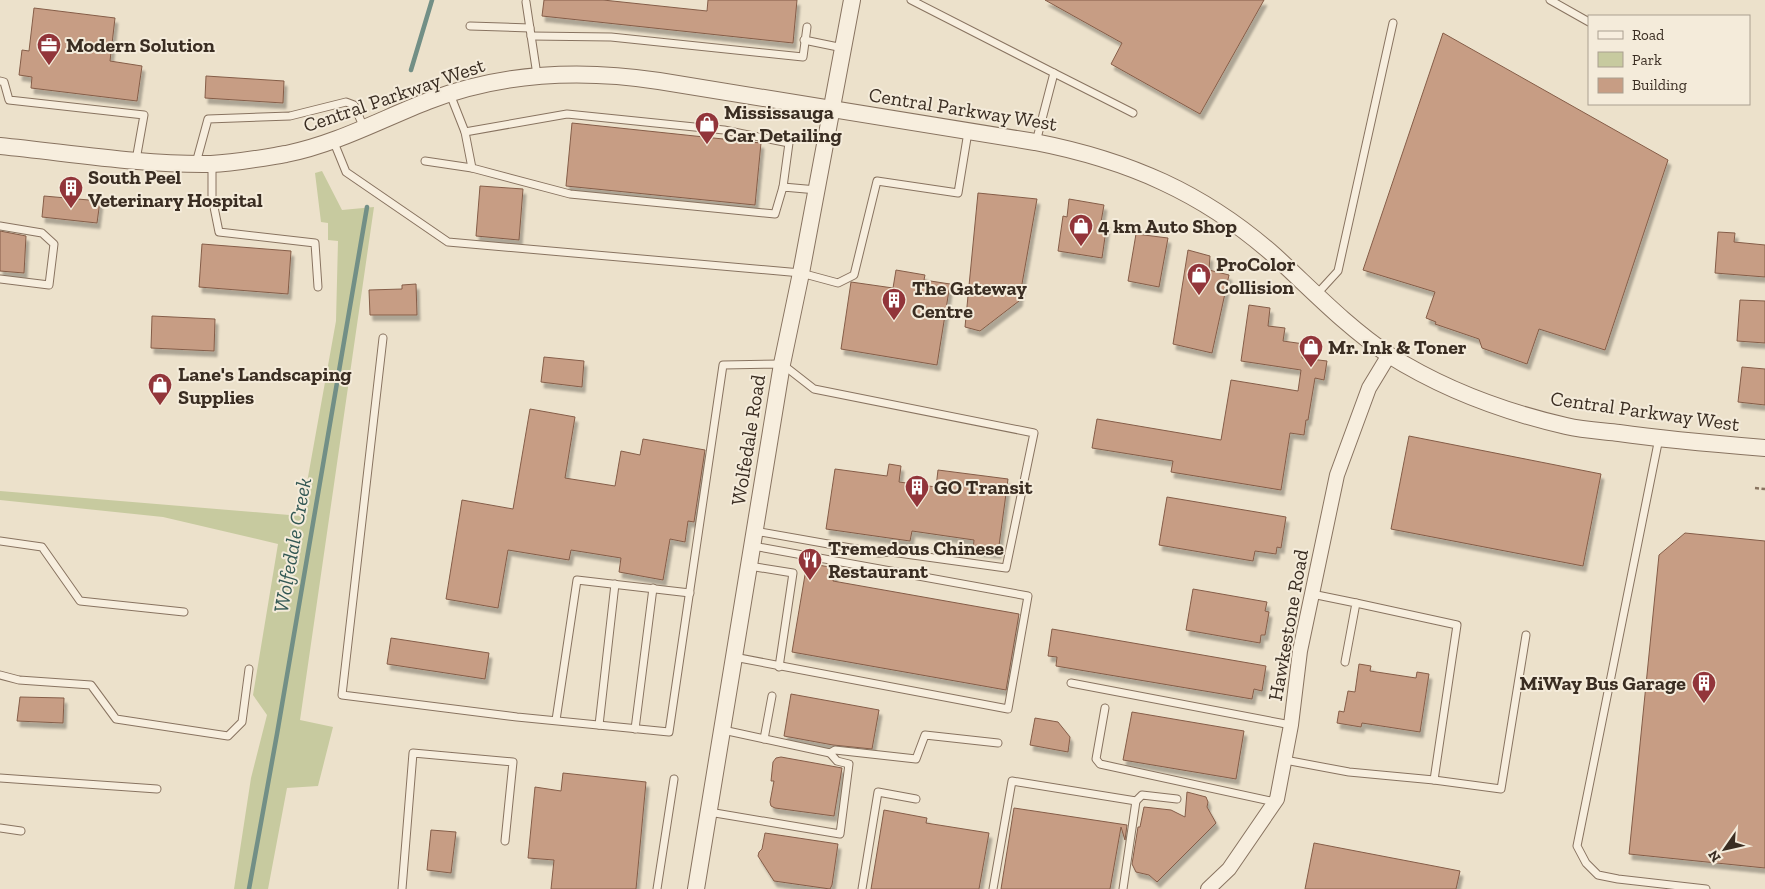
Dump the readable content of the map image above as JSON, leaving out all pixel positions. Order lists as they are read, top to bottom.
{
  "streets": {
    "street": ["Central Parkway West", "Wolfedale Road", "Hawkestone Road"]
  },
  "crossings": [
    ["Central Parkway West", "Wolfedale Road"],
    ["Central Parkway West", "Hawkestone Road"]
  ],
  "water": ["Wolfedale Creek"],
  "places": {
    "office": ["Modern Solution"],
    "shop": [
      "Mississauga Car Detailing",
      "4 km Auto Shop",
      "ProColor Collision",
      "Mr. Ink & Toner",
      "Lane's Landscaping Supplies"
    ],
    "building": [
      "South Peel Veterinary Hospital",
      "The Gateway Centre",
      "GO Transit",
      "MiWay Bus Garage"
    ],
    "restaurant": ["Tremedous Chinese Restaurant"]
  },
  "legend": ["Road", "Park", "Building"],
  "north": "bottom left"
}
